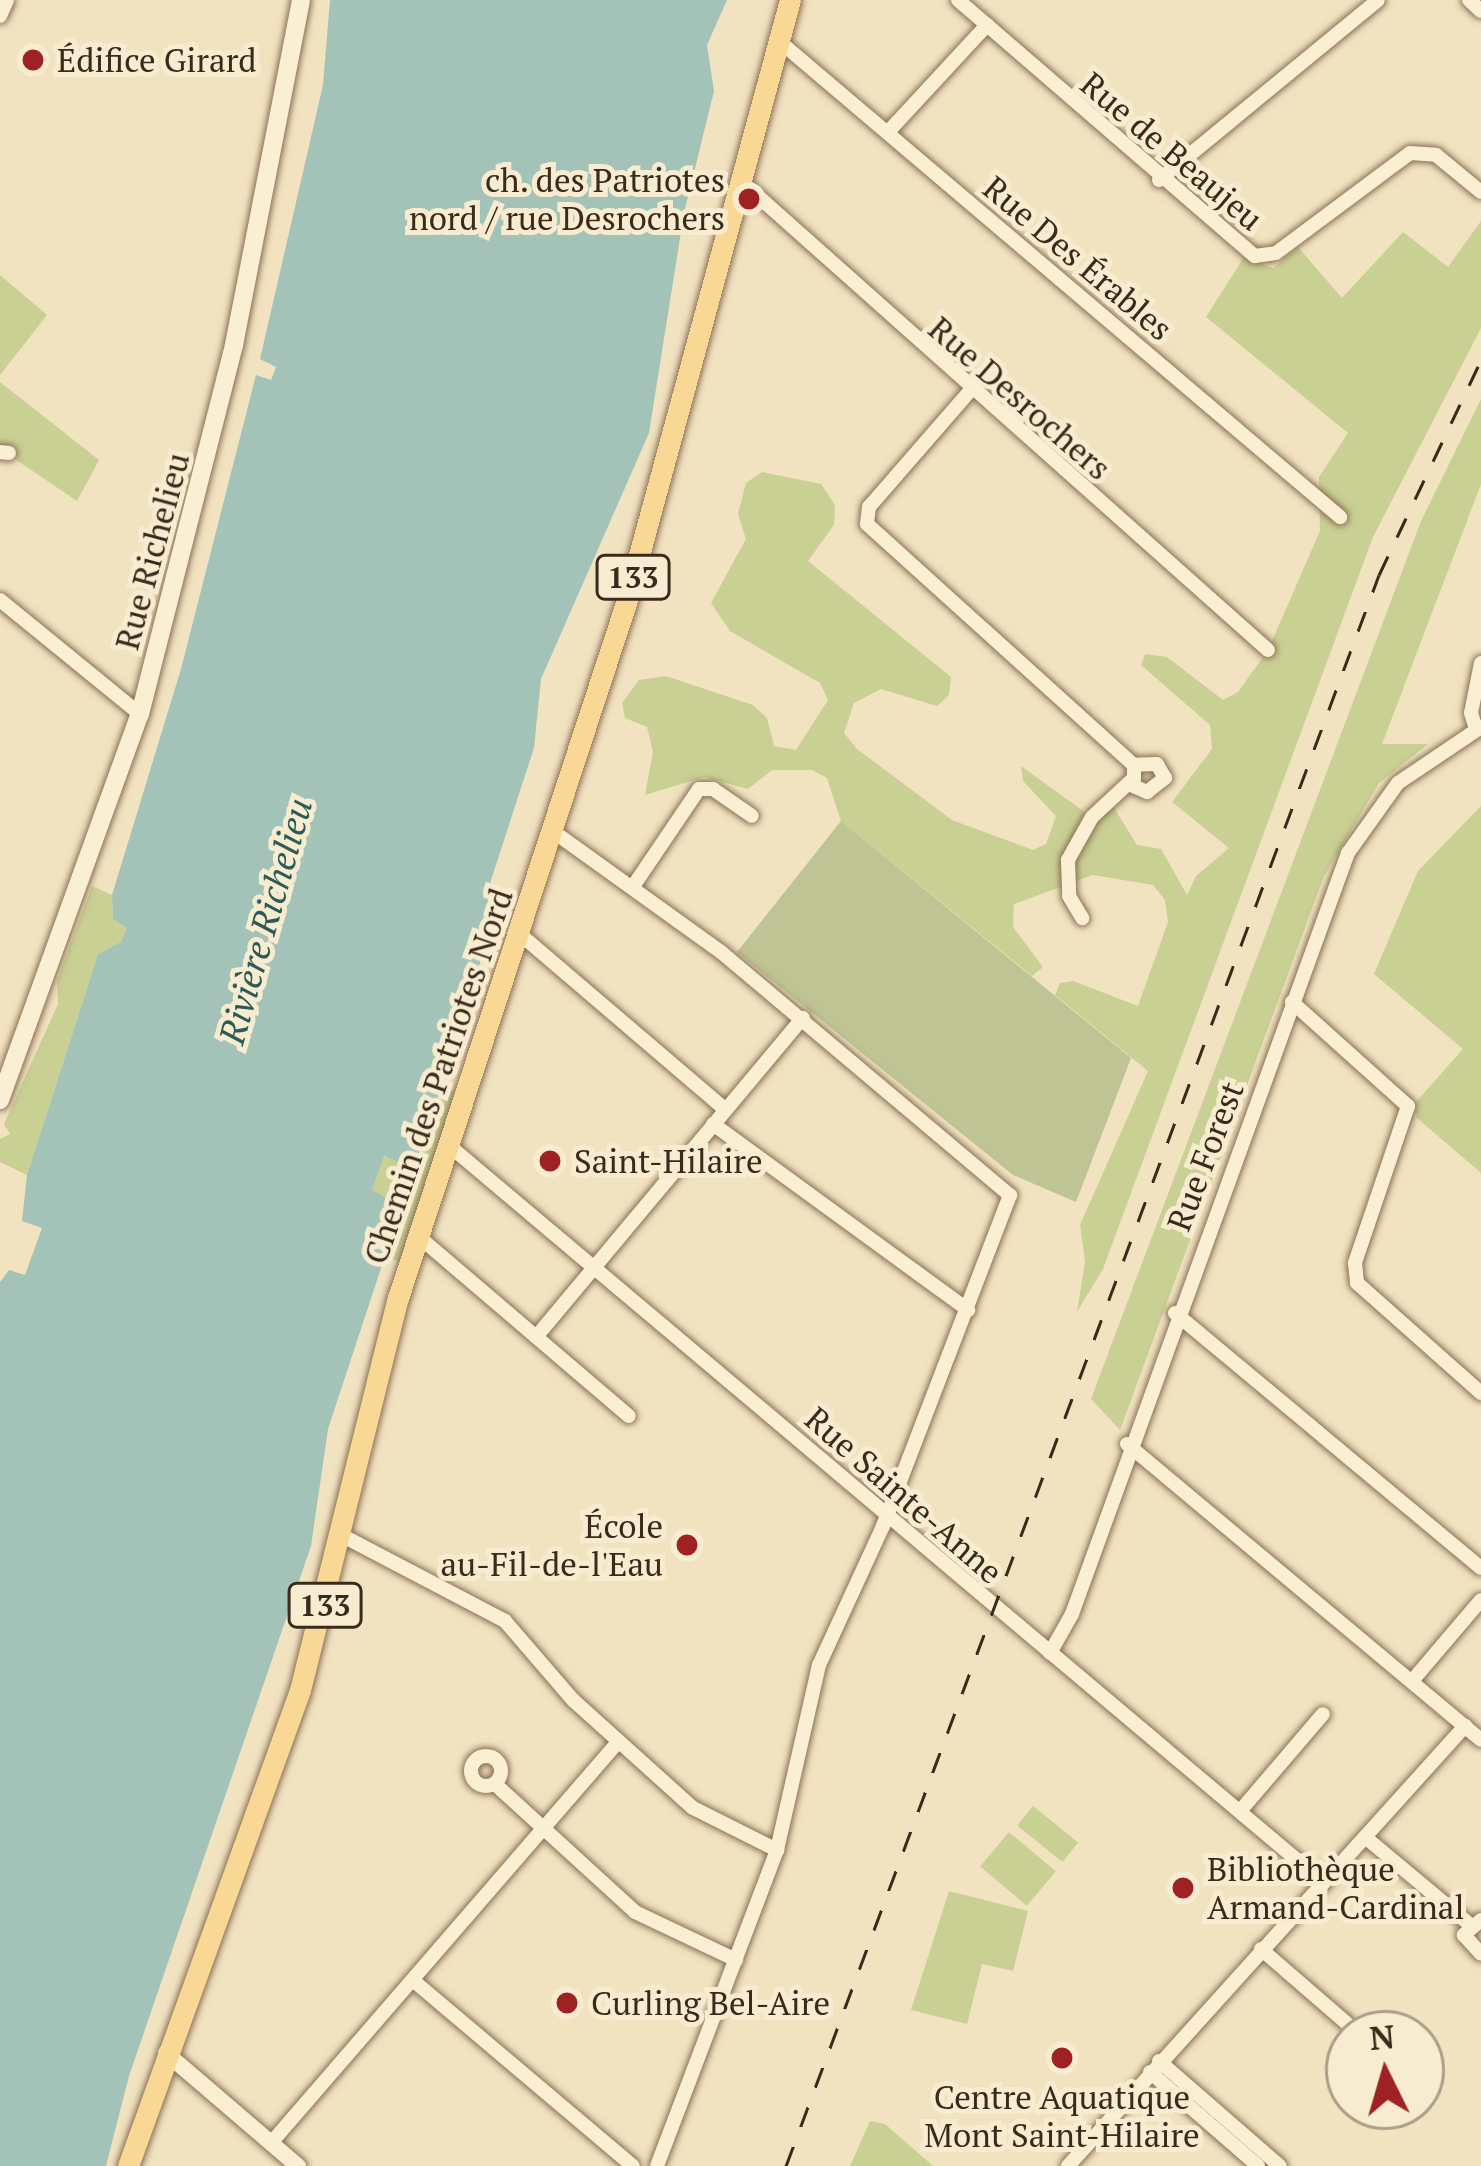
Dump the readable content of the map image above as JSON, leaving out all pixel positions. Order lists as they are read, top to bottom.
{
  "streets": {
    "main road": ["Rue Richelieu", "133", "Chemin des Patriotes Nord"],
    "street": [
      "Rue de Beaujeu",
      "Rue Des Érables",
      "Rue Desrochers",
      "Rue Forest",
      "Rue Sainte-Anne"
    ]
  },
  "crossings": [
    ["Rue Des Érables", "Chemin des Patriotes Nord"],
    ["Rue Desrochers", "Chemin des Patriotes Nord"],
    ["Chemin des Patriotes Nord", "Rue Sainte-Anne"],
    ["Rue Forest", "Rue Sainte-Anne"]
  ],
  "water": ["Rivière Richelieu"],
  "places": [
    "Édifice Girard",
    "ch. des Patriotes nord / rue Desrochers",
    "Saint-Hilaire",
    "École au-Fil-de-l'Eau",
    "Bibliothèque Armand-Cardinal",
    "Curling Bel-Aire",
    "Centre Aquatique Mont Saint-Hilaire"
  ],
  "north": "top"
}
